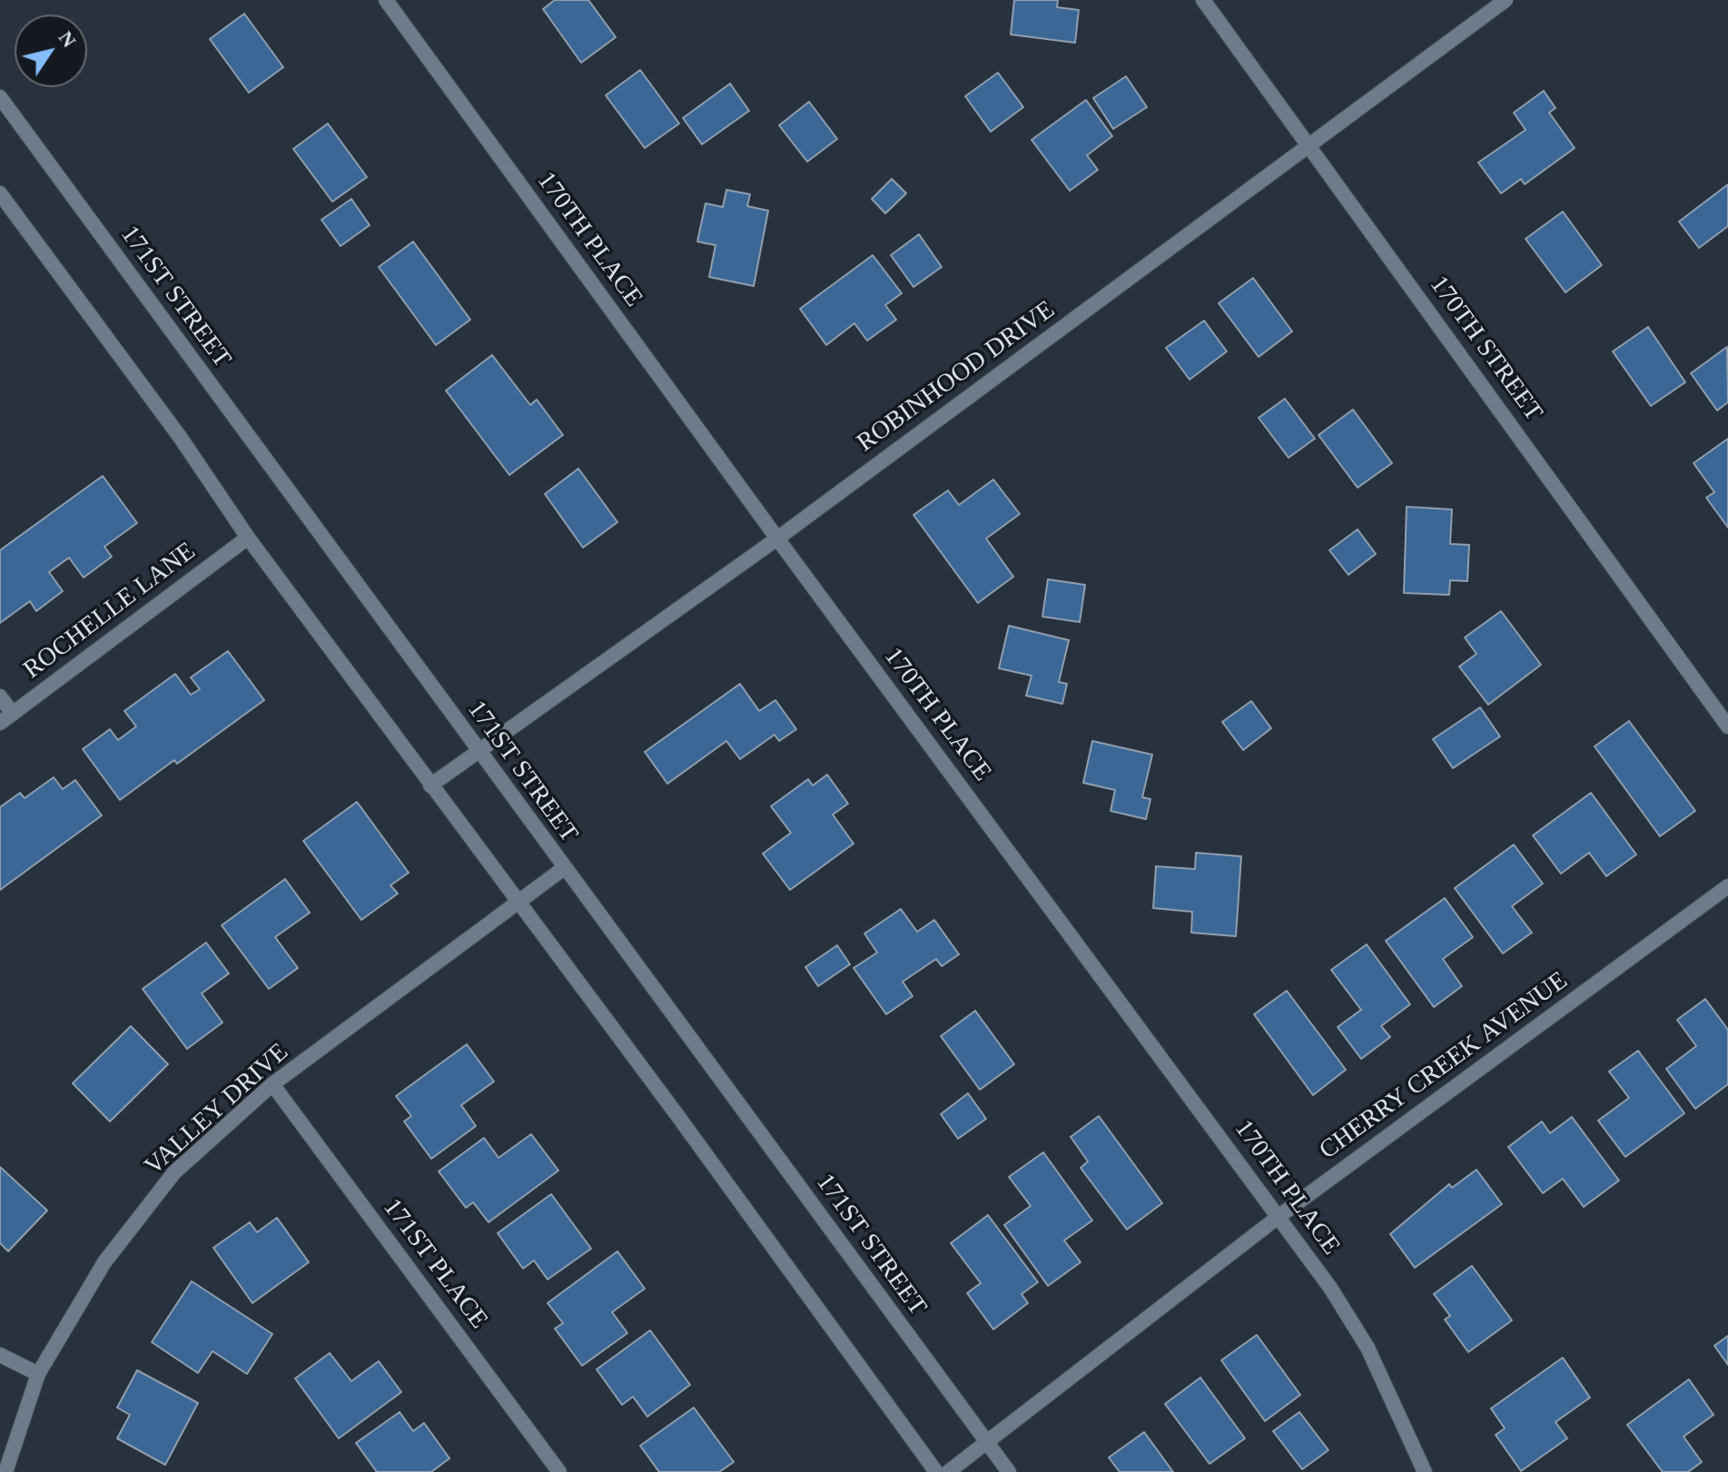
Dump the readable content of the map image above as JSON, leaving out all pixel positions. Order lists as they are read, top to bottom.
{
  "streets": {
    "street": [
      "170TH PLACE",
      "171ST STREET",
      "170TH STREET",
      "ROBINHOOD DRIVE",
      "ROCHELLE LANE",
      "CHERRY CREEK AVENUE",
      "VALLEY DRIVE",
      "171ST PLACE"
    ]
  },
  "crossings": [
    ["170TH PLACE", "ROBINHOOD DRIVE"],
    ["170TH PLACE", "CHERRY CREEK AVENUE"],
    ["171ST STREET", "ROBINHOOD DRIVE"],
    ["171ST STREET", "CHERRY CREEK AVENUE"],
    ["171ST STREET", "VALLEY DRIVE"],
    ["170TH STREET", "ROBINHOOD DRIVE"],
    ["VALLEY DRIVE", "171ST PLACE"]
  ],
  "north": "top right"
}
